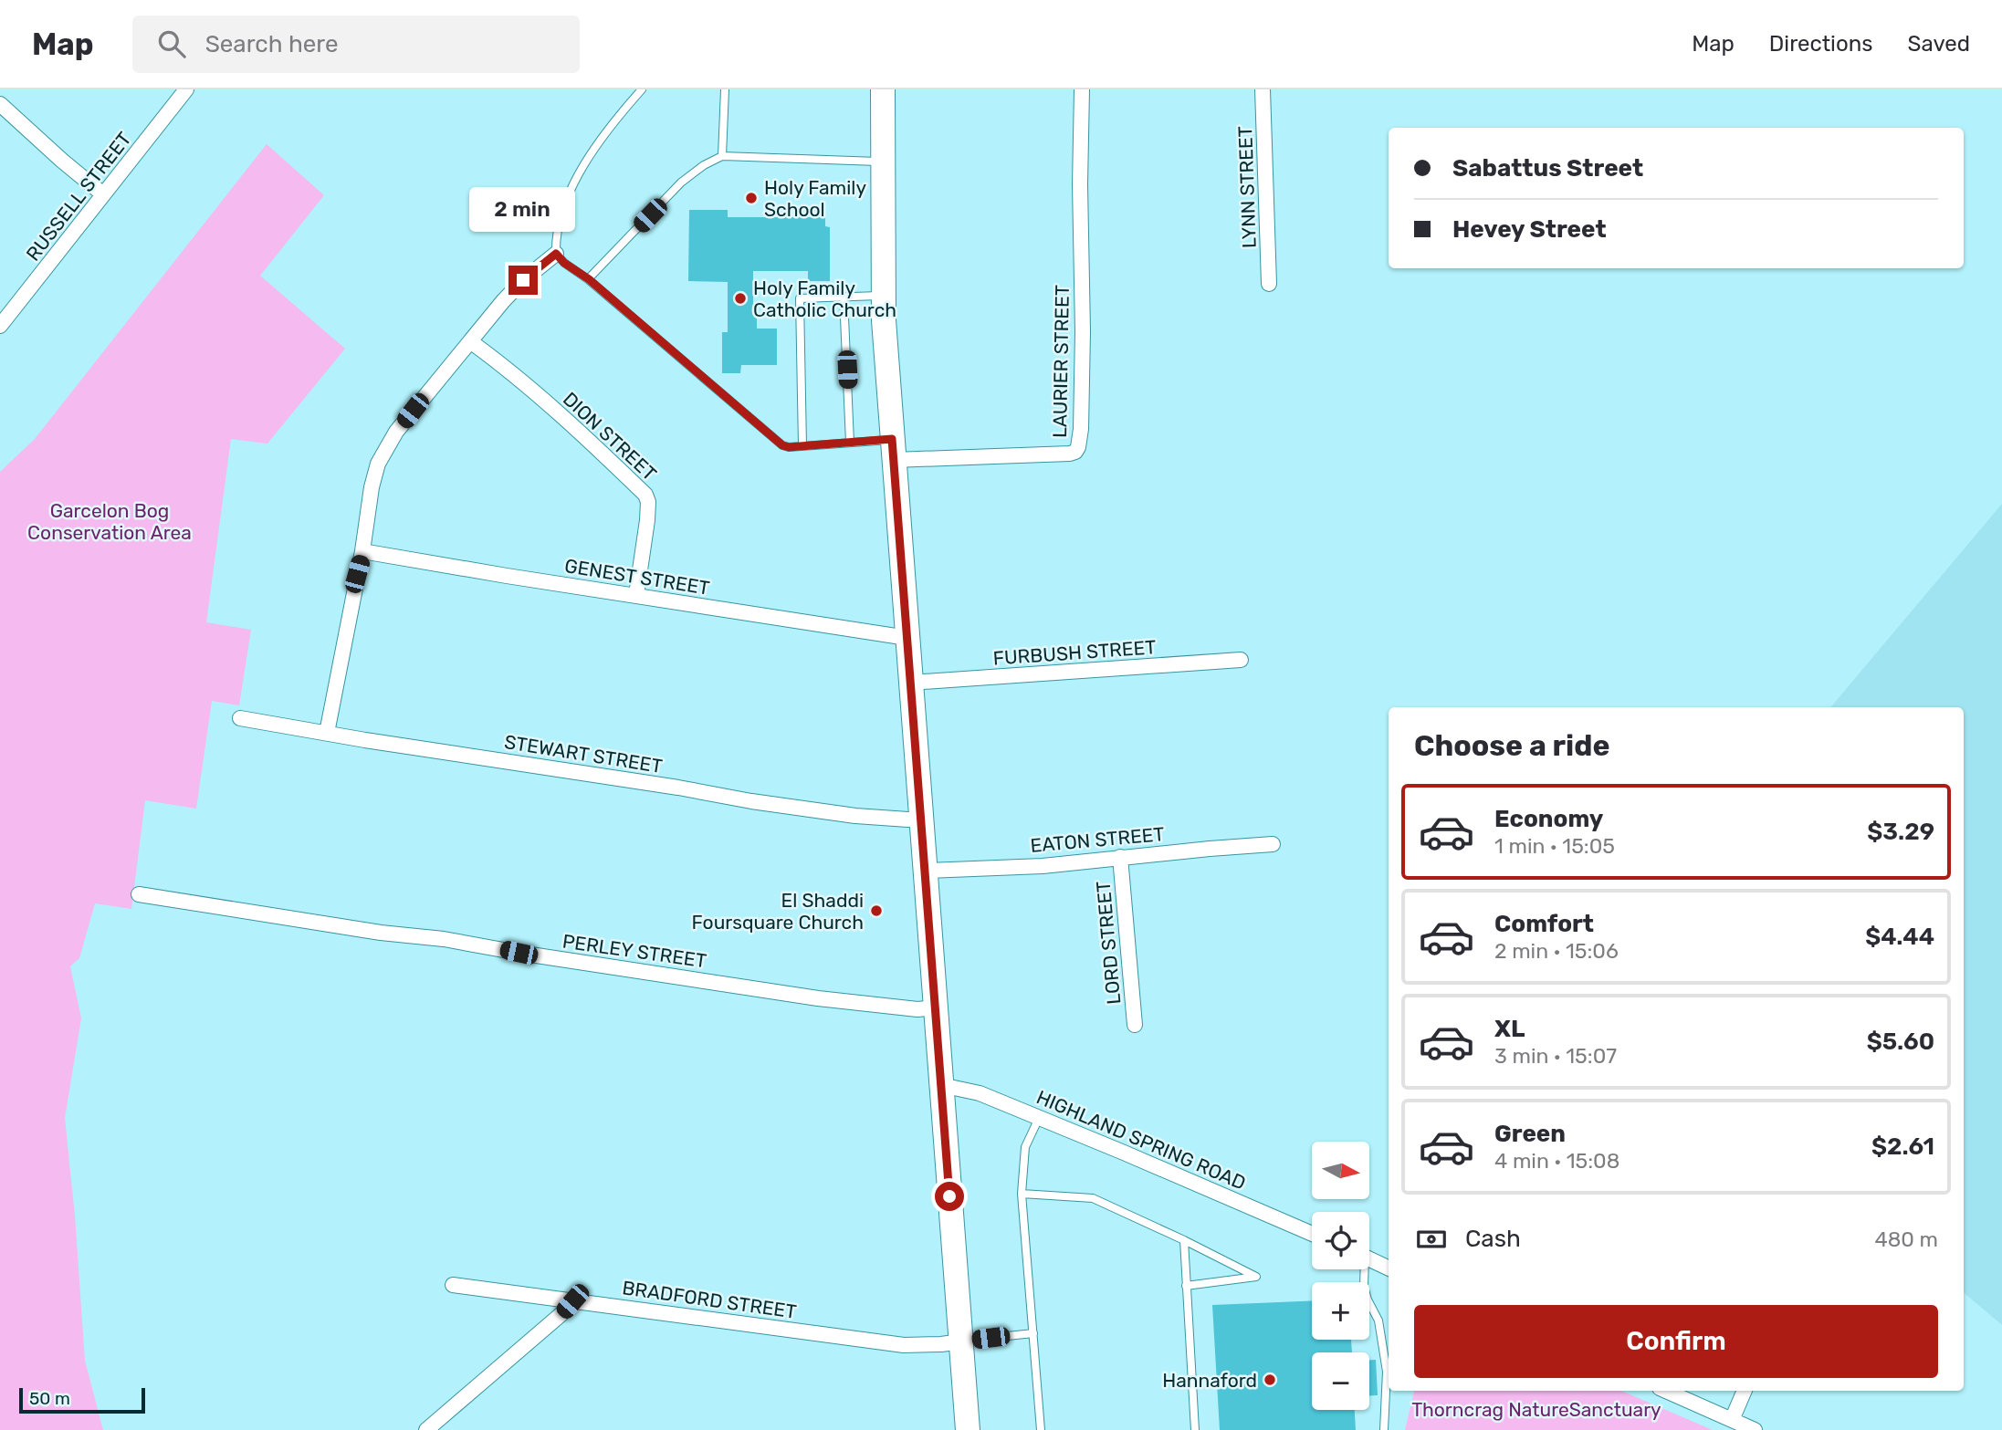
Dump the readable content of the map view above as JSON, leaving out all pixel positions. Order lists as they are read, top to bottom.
{
  "streets": {
    "street": [
      "LYNN STREET",
      "RUSSELL STREET",
      "LAURIER STREET",
      "DION STREET",
      "GENEST STREET",
      "FURBUSH STREET",
      "STEWART STREET",
      "EATON STREET",
      "LORD STREET",
      "PERLEY STREET",
      "HIGHLAND SPRING ROAD",
      "BRADFORD STREET"
    ]
  },
  "crossings": [
    ["DION STREET", "GENEST STREET"],
    ["EATON STREET", "LORD STREET"]
  ],
  "parks": ["Garcelon Bog Conservation Area", "Thorncrag NatureSanctuary"],
  "places": [
    "Holy Family School",
    "Holy Family Catholic Church",
    "El Shaddi Foursquare Church",
    "Hannaford"
  ],
  "scale_bar": "50 m",
  "north": "right",
  "page": {
    "header": "Map",
    "search": "Search here",
    "nav": ["Map", "Directions", "Saved"],
    "banner": ["Sabattus Street", "Hevey Street"],
    "bubble": "2 min",
    "heading": "Choose a ride",
    "list": [
      {
        "name": "Economy",
        "note": "1 min · 15:05",
        "value": "$3.29"
      },
      {
        "name": "Comfort",
        "note": "2 min · 15:06",
        "value": "$4.44"
      },
      {
        "name": "XL",
        "note": "3 min · 15:07",
        "value": "$5.60"
      },
      {
        "name": "Green",
        "note": "4 min · 15:08",
        "value": "$2.61"
      }
    ],
    "map_buttons": ["+", "−"],
    "pay": ["Cash", "480 m"],
    "buttons": "Confirm",
    "scale": "50 m"
  }
}
